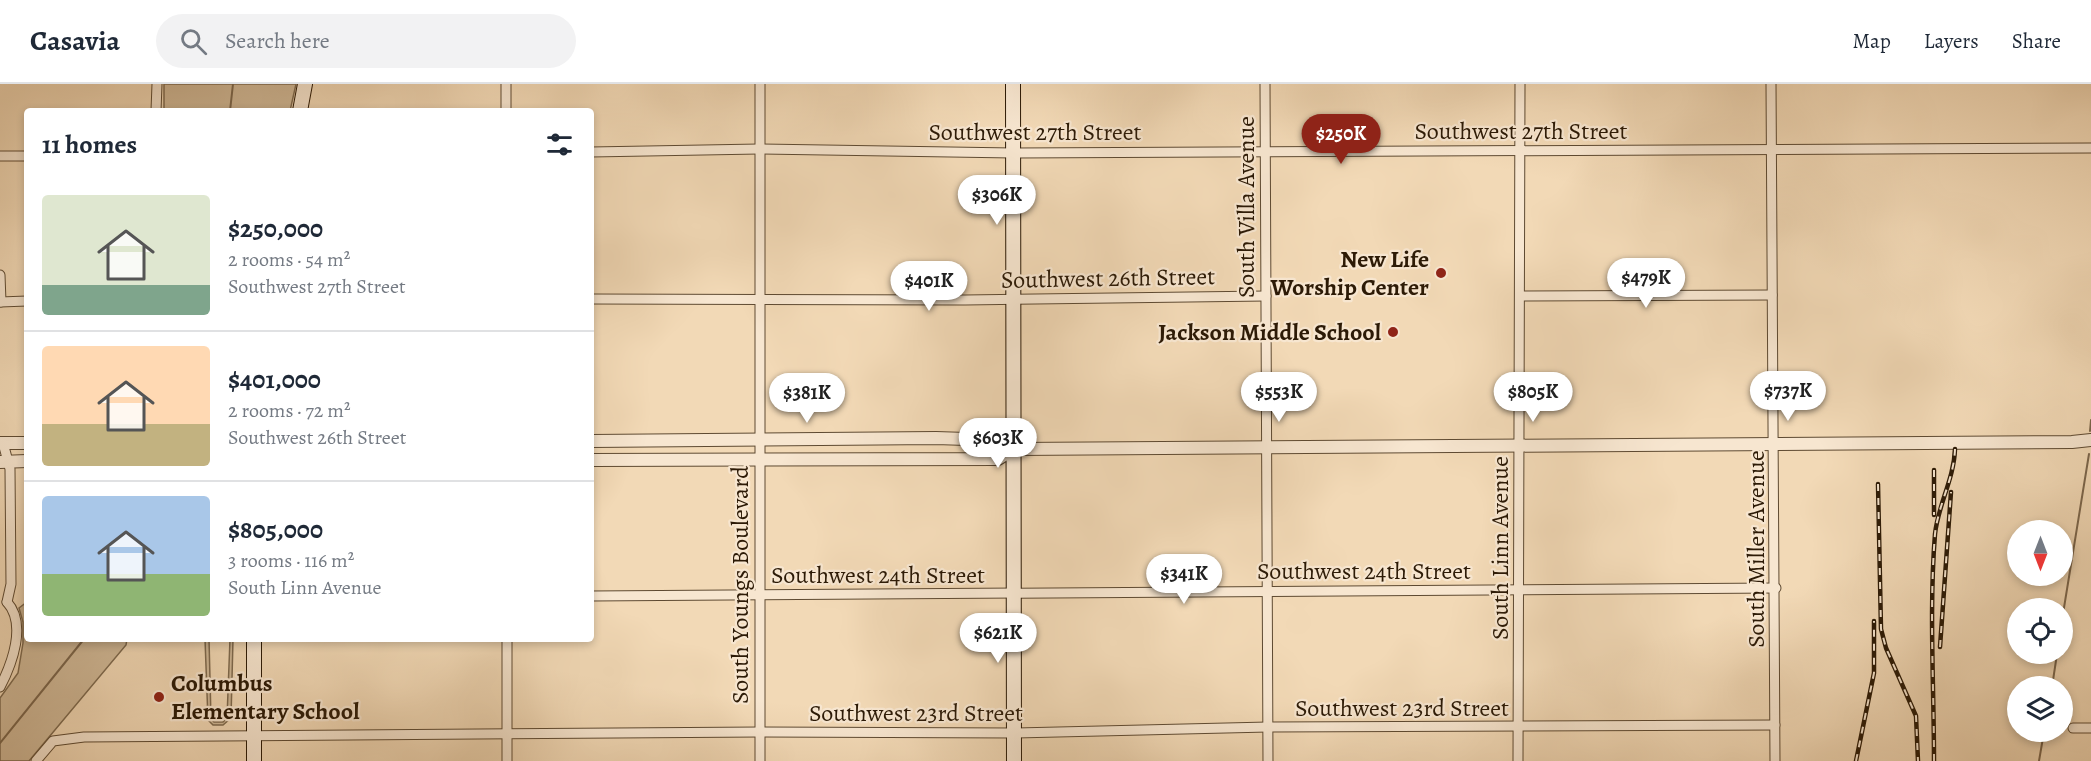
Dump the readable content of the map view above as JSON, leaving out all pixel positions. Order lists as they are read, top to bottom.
{
  "streets": {
    "street": [
      "Southwest 27th Street",
      "South Villa Avenue",
      "Southwest 26th Street",
      "South Linn Avenue",
      "South Miller Avenue",
      "Southwest 24th Street",
      "South Youngs Boulevard",
      "Southwest 23rd Street"
    ]
  },
  "crossings": [
    ["Southwest 27th Street", "South Villa Avenue"],
    ["Southwest 27th Street", "South Linn Avenue"],
    ["Southwest 27th Street", "South Miller Avenue"],
    ["Southwest 27th Street", "South Youngs Boulevard"],
    ["South Villa Avenue", "Southwest 26th Street"],
    ["South Villa Avenue", "Southwest 24th Street"],
    ["South Villa Avenue", "Southwest 23rd Street"],
    ["Southwest 26th Street", "South Youngs Boulevard"],
    ["South Linn Avenue", "Southwest 24th Street"],
    ["South Linn Avenue", "Southwest 23rd Street"],
    ["South Miller Avenue", "Southwest 24th Street"],
    ["South Miller Avenue", "Southwest 23rd Street"],
    ["Southwest 24th Street", "South Youngs Boulevard"],
    ["South Youngs Boulevard", "Southwest 23rd Street"]
  ],
  "places": ["New Life Worship Center", "Jackson Middle School", "Columbus Elementary School"],
  "north": "bottom",
  "page": {
    "header": "Casavia",
    "search": "Search here",
    "nav": ["Map", "Layers", "Share"],
    "heading": "11 homes",
    "price": [
      "$250K",
      "$306K",
      "$479K",
      "$401K",
      "$737K",
      "$553K",
      "$805K",
      "$381K",
      "$603K",
      "$341K",
      "$621K"
    ],
    "list": [
      {
        "name": "$250,000",
        "note": "2 rooms · 54 m² · Southwest 27th Street"
      },
      {
        "name": "$401,000",
        "note": "2 rooms · 72 m² · Southwest 26th Street"
      },
      {
        "name": "$805,000",
        "note": "3 rooms · 116 m² · South Linn Avenue"
      }
    ]
  }
}
